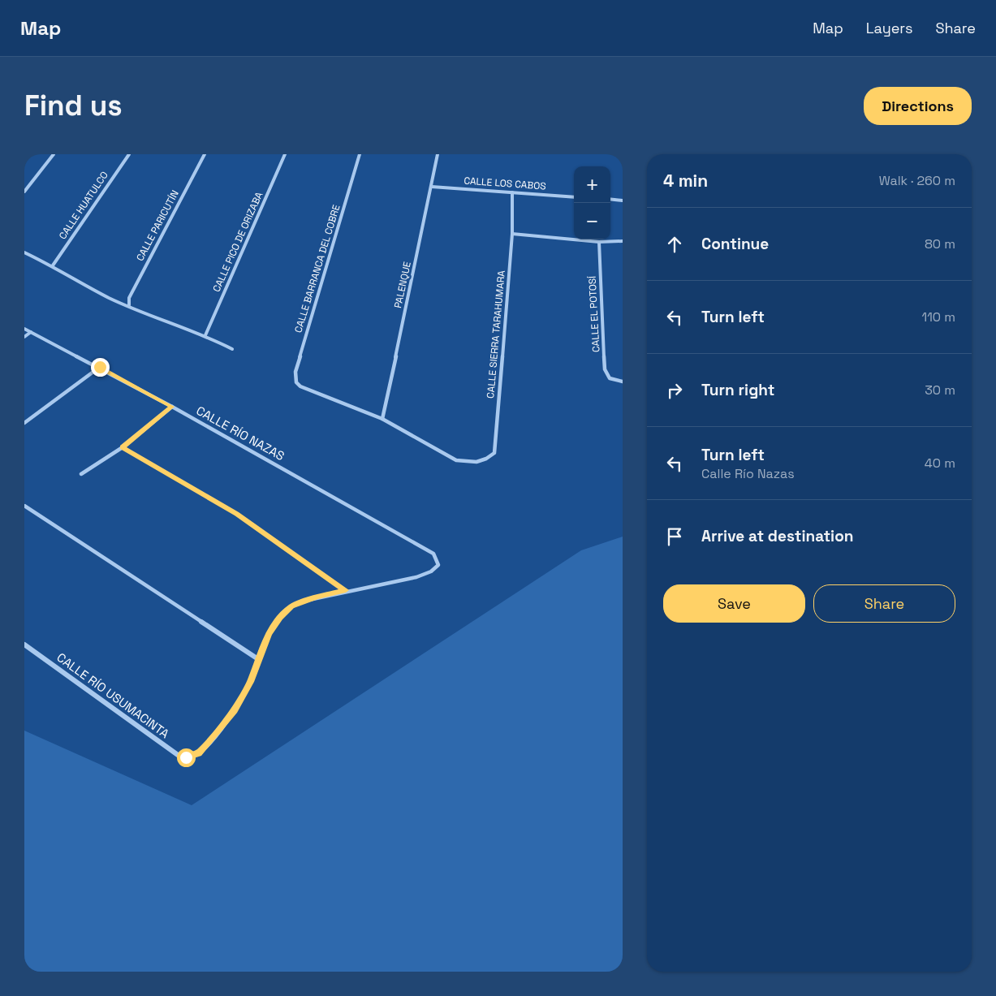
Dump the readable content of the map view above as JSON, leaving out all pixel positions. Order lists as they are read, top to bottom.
{
  "streets": {
    "street": [
      "CALLE LOS CABOS",
      "CALLE HUATULCO",
      "CALLE PARICUTÍN",
      "CALLE PICO DE ORIZABA",
      "CALLE BARRANCA DEL COBRE",
      "PALENQUE",
      "CALLE EL POTOSÍ",
      "CALLE SIERRA TARAHUMARA",
      "CALLE RÍO NAZAS",
      "CALLE RÍO USUMACINTA"
    ]
  },
  "crossings": [
    ["CALLE LOS CABOS", "PALENQUE"],
    ["CALLE LOS CABOS", "CALLE SIERRA TARAHUMARA"],
    ["CALLE BARRANCA DEL COBRE", "PALENQUE"],
    ["CALLE BARRANCA DEL COBRE", "CALLE SIERRA TARAHUMARA"],
    ["PALENQUE", "CALLE SIERRA TARAHUMARA"]
  ],
  "page": {
    "header": "Map",
    "nav": ["Map", "Layers", "Share"],
    "buttons": [
      "Directions",
      ["Save", "Share"]
    ],
    "title": "Find us",
    "heading": ["4 min", "Walk · 260 m"],
    "map_buttons": ["+", "−"],
    "list": [
      ["Continue", "80 m"],
      ["Turn left", "110 m"],
      ["Turn right", "30 m"],
      ["Turn left", "Calle Río Nazas", "40 m"],
      "Arrive at destination"
    ]
  }
}
